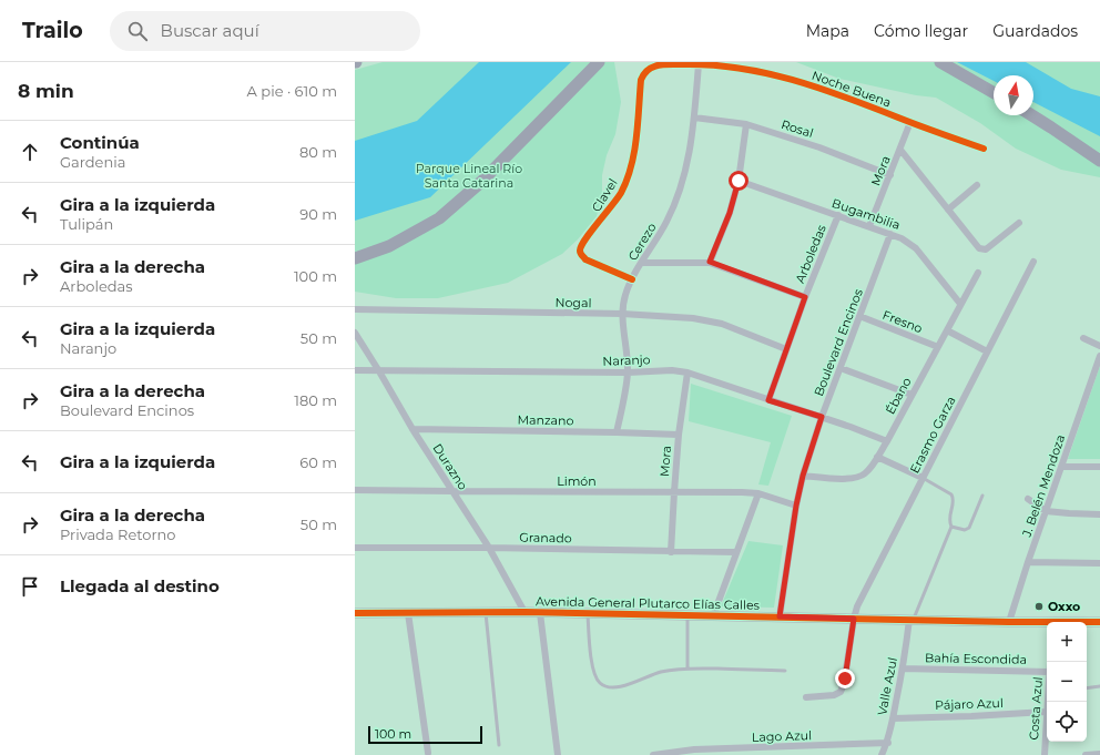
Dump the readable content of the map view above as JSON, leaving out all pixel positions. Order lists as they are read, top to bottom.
{
  "streets": {
    "street": [
      "Noche Buena",
      "Rosal",
      "Mora",
      "Clavel",
      "Bugambilia",
      "Cerezo",
      "Arboledas",
      "Nogal",
      "Fresno",
      "Boulevard Encinos",
      "Naranjo",
      "Ébano",
      "Manzano",
      "Erasmo Garza",
      "Durazno",
      "Limón",
      "J. Belén Mendoza",
      "Granado",
      "Avenida General Plutarco Elías Calles",
      "Bahía Escondida",
      "Valle Azul",
      "Pájaro Azul",
      "Costa Azul",
      "Lago Azul"
    ]
  },
  "crossings": [
    ["Noche Buena", "Mora"],
    ["Noche Buena", "Clavel"],
    ["Noche Buena", "Cerezo"],
    ["Rosal", "Mora"],
    ["Rosal", "Cerezo"],
    ["Mora", "Bugambilia"],
    ["Mora", "Naranjo"],
    ["Mora", "Manzano"],
    ["Mora", "Limón"],
    ["Mora", "Granado"],
    ["Clavel", "Cerezo"],
    ["Bugambilia", "Arboledas"],
    ["Bugambilia", "Boulevard Encinos"],
    ["Bugambilia", "Ébano"],
    ["Cerezo", "Nogal"],
    ["Cerezo", "Naranjo"],
    ["Cerezo", "Manzano"],
    ["Arboledas", "Nogal"],
    ["Arboledas", "Naranjo"],
    ["Fresno", "Boulevard Encinos"],
    ["Fresno", "Ébano"],
    ["Boulevard Encinos", "Naranjo"],
    ["Boulevard Encinos", "Ébano"],
    ["Boulevard Encinos", "Limón"],
    ["Boulevard Encinos", "Avenida General Plutarco Elías Calles"],
    ["Naranjo", "Ébano"],
    ["Naranjo", "Durazno"],
    ["Manzano", "Durazno"],
    ["Erasmo Garza", "Avenida General Plutarco Elías Calles"],
    ["Durazno", "Limón"],
    ["Durazno", "Granado"],
    ["Durazno", "Avenida General Plutarco Elías Calles"],
    ["J. Belén Mendoza", "Avenida General Plutarco Elías Calles"],
    ["Avenida General Plutarco Elías Calles", "Valle Azul"],
    ["Bahía Escondida", "Valle Azul"],
    ["Valle Azul", "Pájaro Azul"],
    ["Valle Azul", "Lago Azul"],
    ["Pájaro Azul", "Costa Azul"]
  ],
  "parks": ["Parque Lineal Río Santa Catarina"],
  "places": ["Oxxo"],
  "scale_bar": "100 m",
  "north": "top",
  "page": {
    "header": "Trailo",
    "search": "Buscar aquí",
    "nav": ["Mapa", "Cómo llegar", "Guardados"],
    "heading": ["8 min", "A pie · 610 m"],
    "list": [
      ["Continúa", "Gardenia", "80 m"],
      ["Gira a la izquierda", "Tulipán", "90 m"],
      ["Gira a la derecha", "Arboledas", "100 m"],
      ["Gira a la izquierda", "Naranjo", "50 m"],
      ["Gira a la derecha", "Boulevard Encinos", "180 m"],
      ["Gira a la izquierda", "60 m"],
      ["Gira a la derecha", "Privada Retorno", "50 m"],
      "Llegada al destino"
    ],
    "map_buttons": ["+", "−"],
    "scale": "100 m"
  }
}
